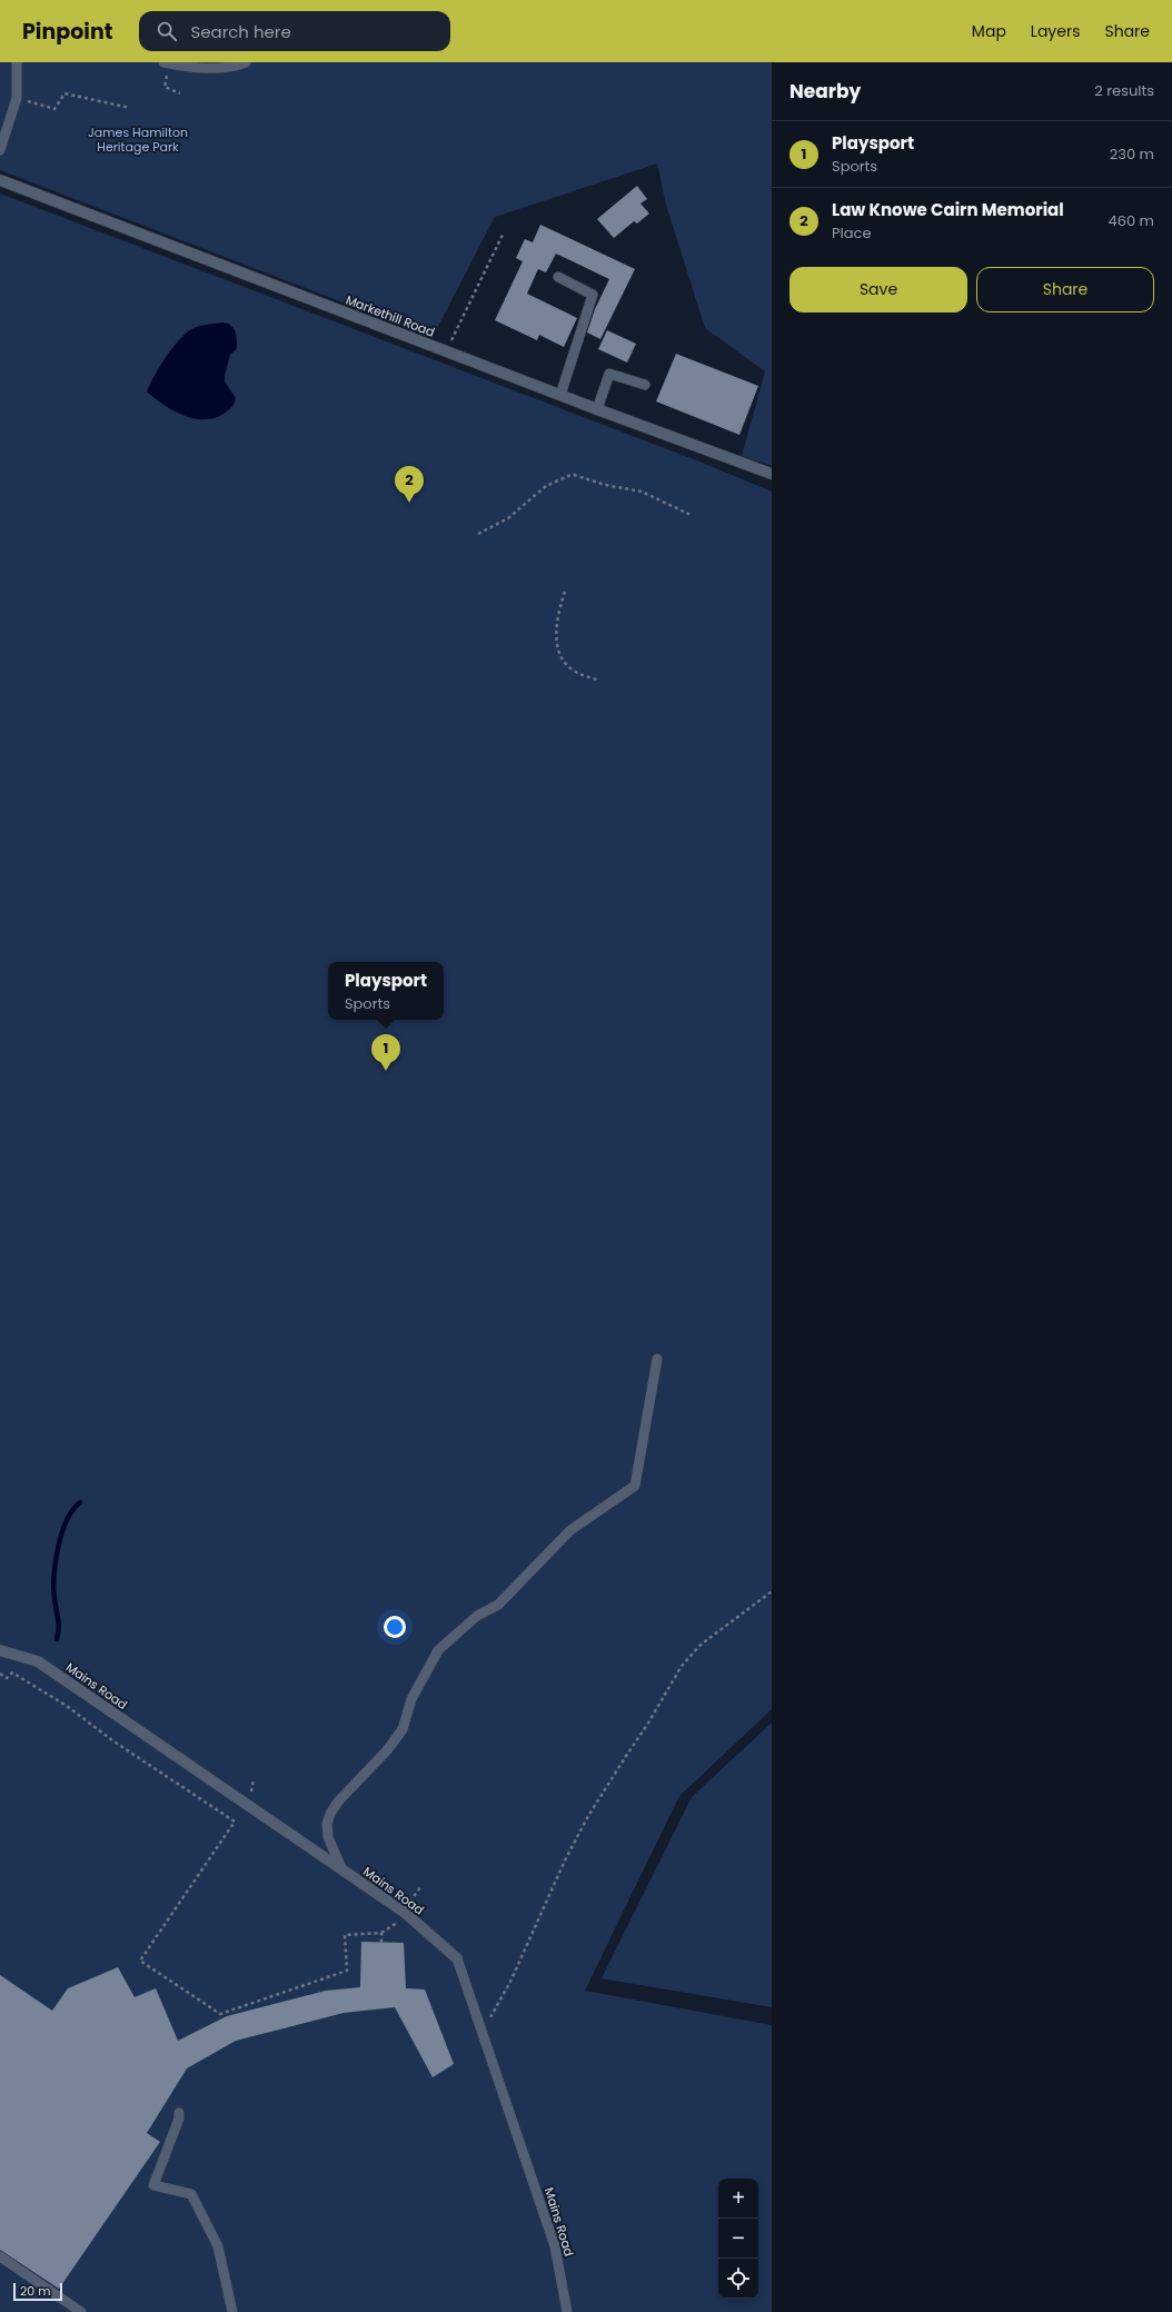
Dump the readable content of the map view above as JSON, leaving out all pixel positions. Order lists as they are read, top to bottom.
{
  "streets": {
    "street": ["Markethill Road", "Mains Road"]
  },
  "parks": ["James Hamilton Heritage Park"],
  "scale_bar": "20 m",
  "page": {
    "header": "Pinpoint",
    "search": "Search here",
    "nav": ["Map", "Layers", "Share"],
    "heading": ["Nearby", "2 results"],
    "list": [
      {
        "mark": "1",
        "name": "Playsport",
        "note": "Sports",
        "value": "230 m"
      },
      {
        "mark": "2",
        "name": "Law Knowe Cairn Memorial",
        "note": "Place",
        "value": "460 m"
      }
    ],
    "buttons": ["Save", "Share"],
    "pins": ["2", "1"],
    "popup": ["Playsport", "Sports"],
    "map_buttons": ["+", "−"],
    "scale": "20 m"
  }
}
